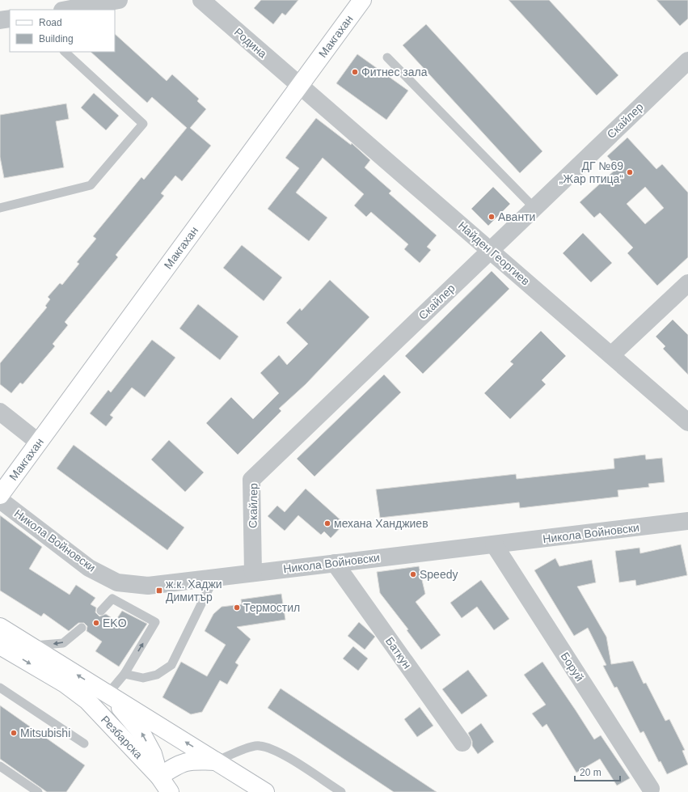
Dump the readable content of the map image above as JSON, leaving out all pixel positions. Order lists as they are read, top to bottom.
{
  "streets": {
    "street": [
      "Макгахан",
      "Родина",
      "Скайлер",
      "Найден Георгиев",
      "Никола Войновски",
      "Баткун",
      "Боруй",
      "Резбарска"
    ]
  },
  "crossings": [
    ["Макгахан", "Родина"],
    ["Макгахан", "Найден Георгиев"],
    ["Родина", "Найден Георгиев"],
    ["Скайлер", "Найден Георгиев"],
    ["Скайлер", "Никола Войновски"],
    ["Никола Войновски", "Баткун"],
    ["Никола Войновски", "Боруй"]
  ],
  "places": {
    "other": [
      "Фитнес зала",
      "ДГ №69 „Жар птица“",
      "Аванти",
      "механа Ханджиев",
      "Speedy",
      "Термостил",
      "EKO",
      "Mitsubishi"
    ],
    "transit": ["ж.к. Хаджи Димитър"]
  },
  "legend": ["Road", "Building"],
  "scale_bar": "20 m"
}
